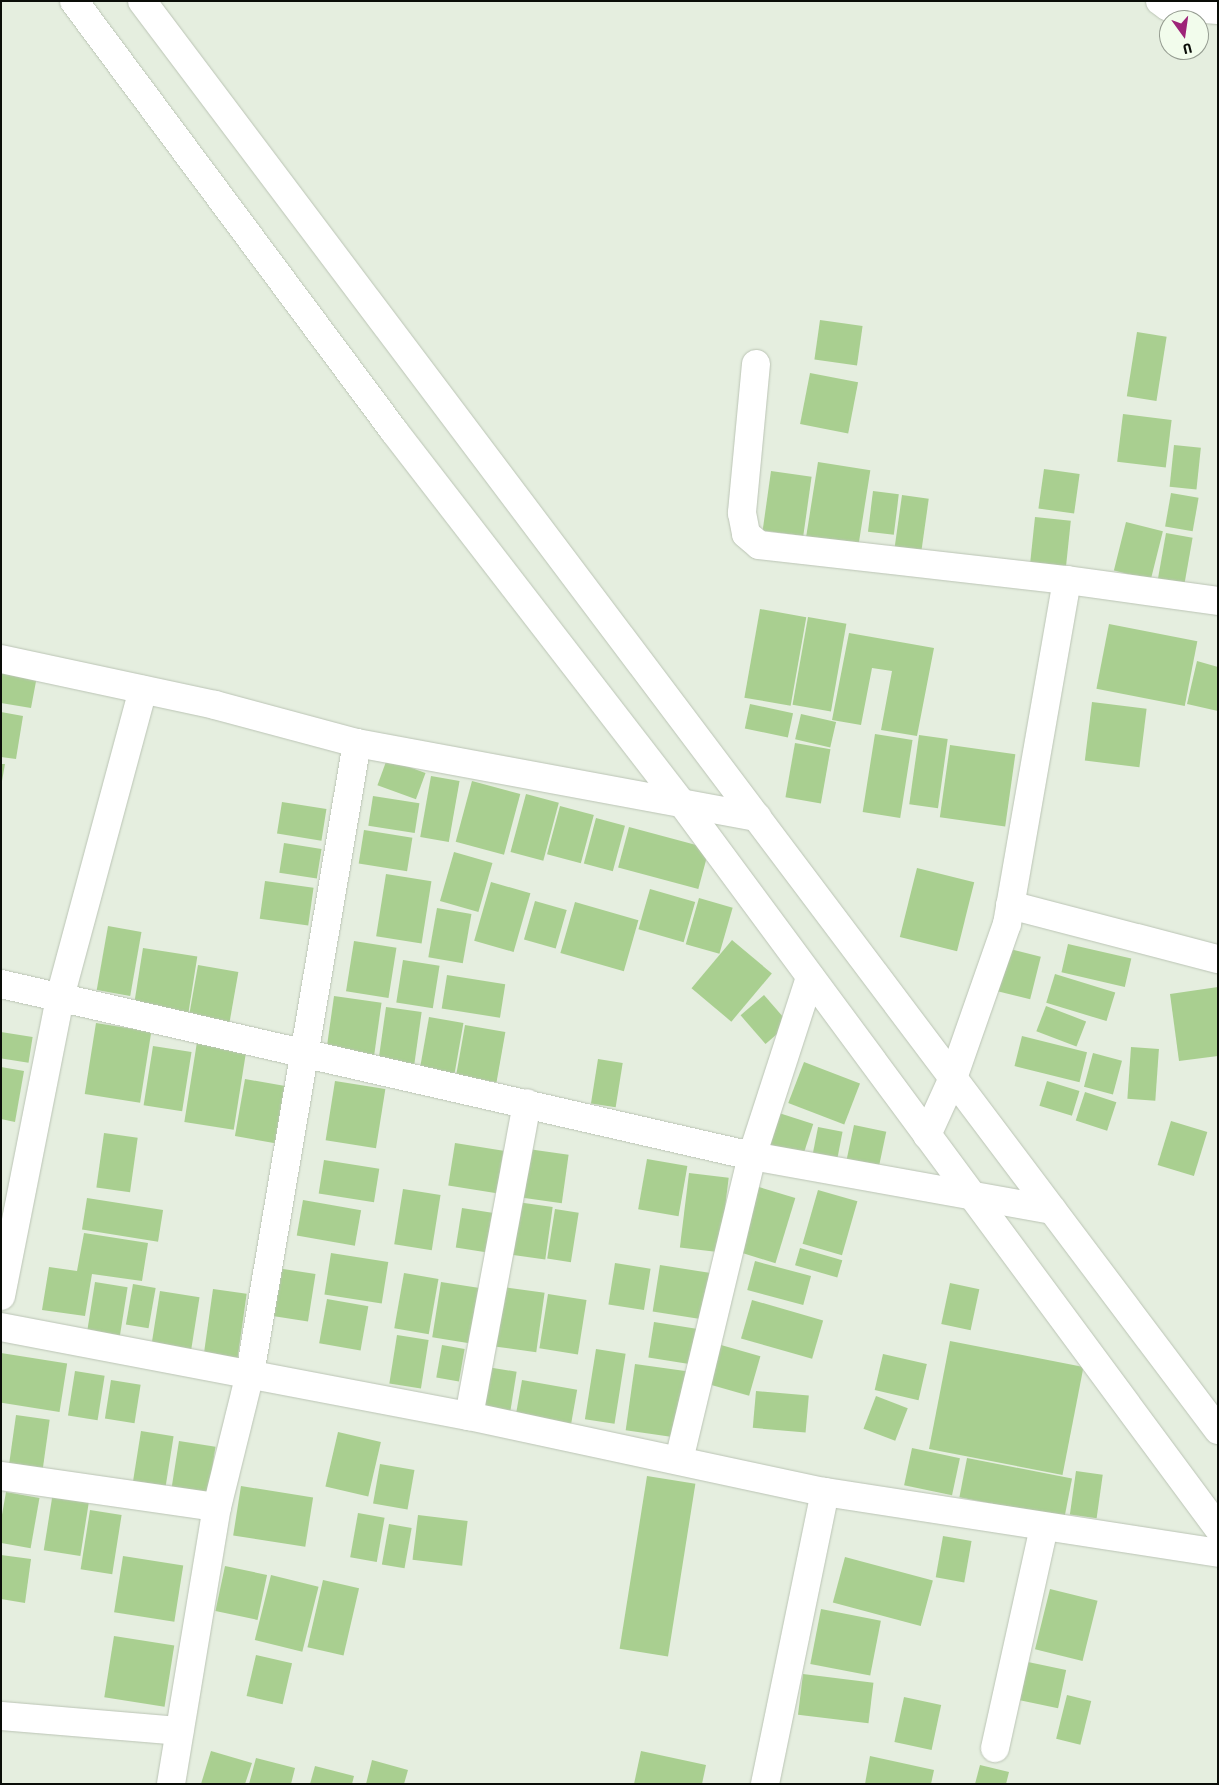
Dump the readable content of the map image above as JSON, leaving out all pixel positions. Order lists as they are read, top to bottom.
{
  "north": "bottom"
}
